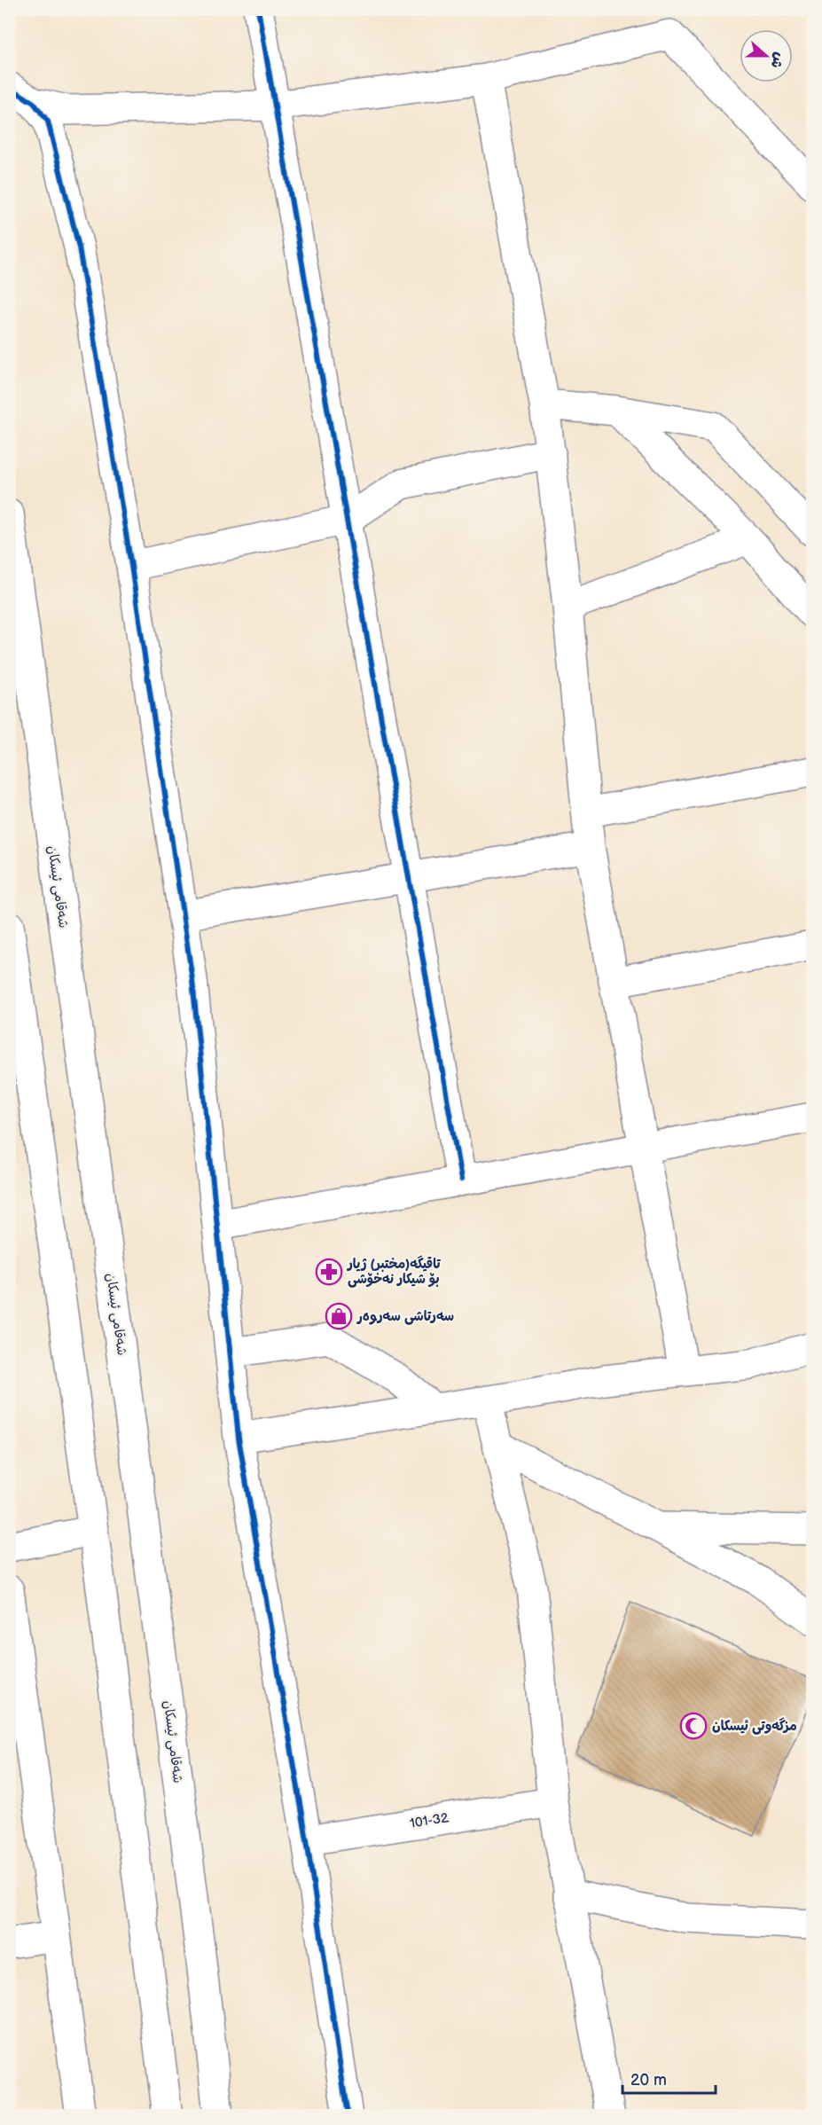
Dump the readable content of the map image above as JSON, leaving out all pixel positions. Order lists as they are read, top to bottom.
{
  "streets": {
    "street": ["شەقامی ئیسکان", "101-32"]
  },
  "places": {
    "pharmacy": ["تاقیگە(مختبر) ژیار بۆ شیکار نەخۆشی"],
    "shop": ["سەرتاشی سەروەر"],
    "mosque": ["مزگەوتی ئیسکان"]
  },
  "scale_bar": "20 m",
  "north": "right"
}
